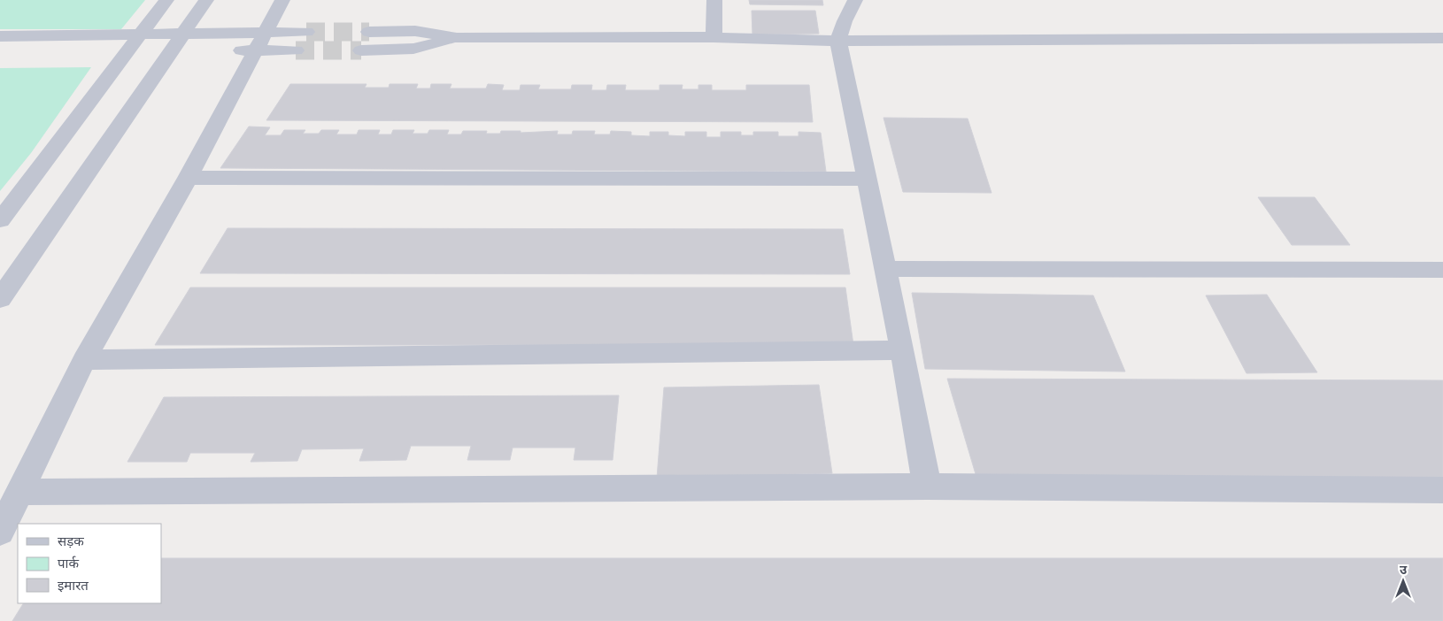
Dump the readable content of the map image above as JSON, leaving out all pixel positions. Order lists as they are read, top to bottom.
{
  "legend": ["सड़क", "पार्क", "इमारत"],
  "north": "top"
}
